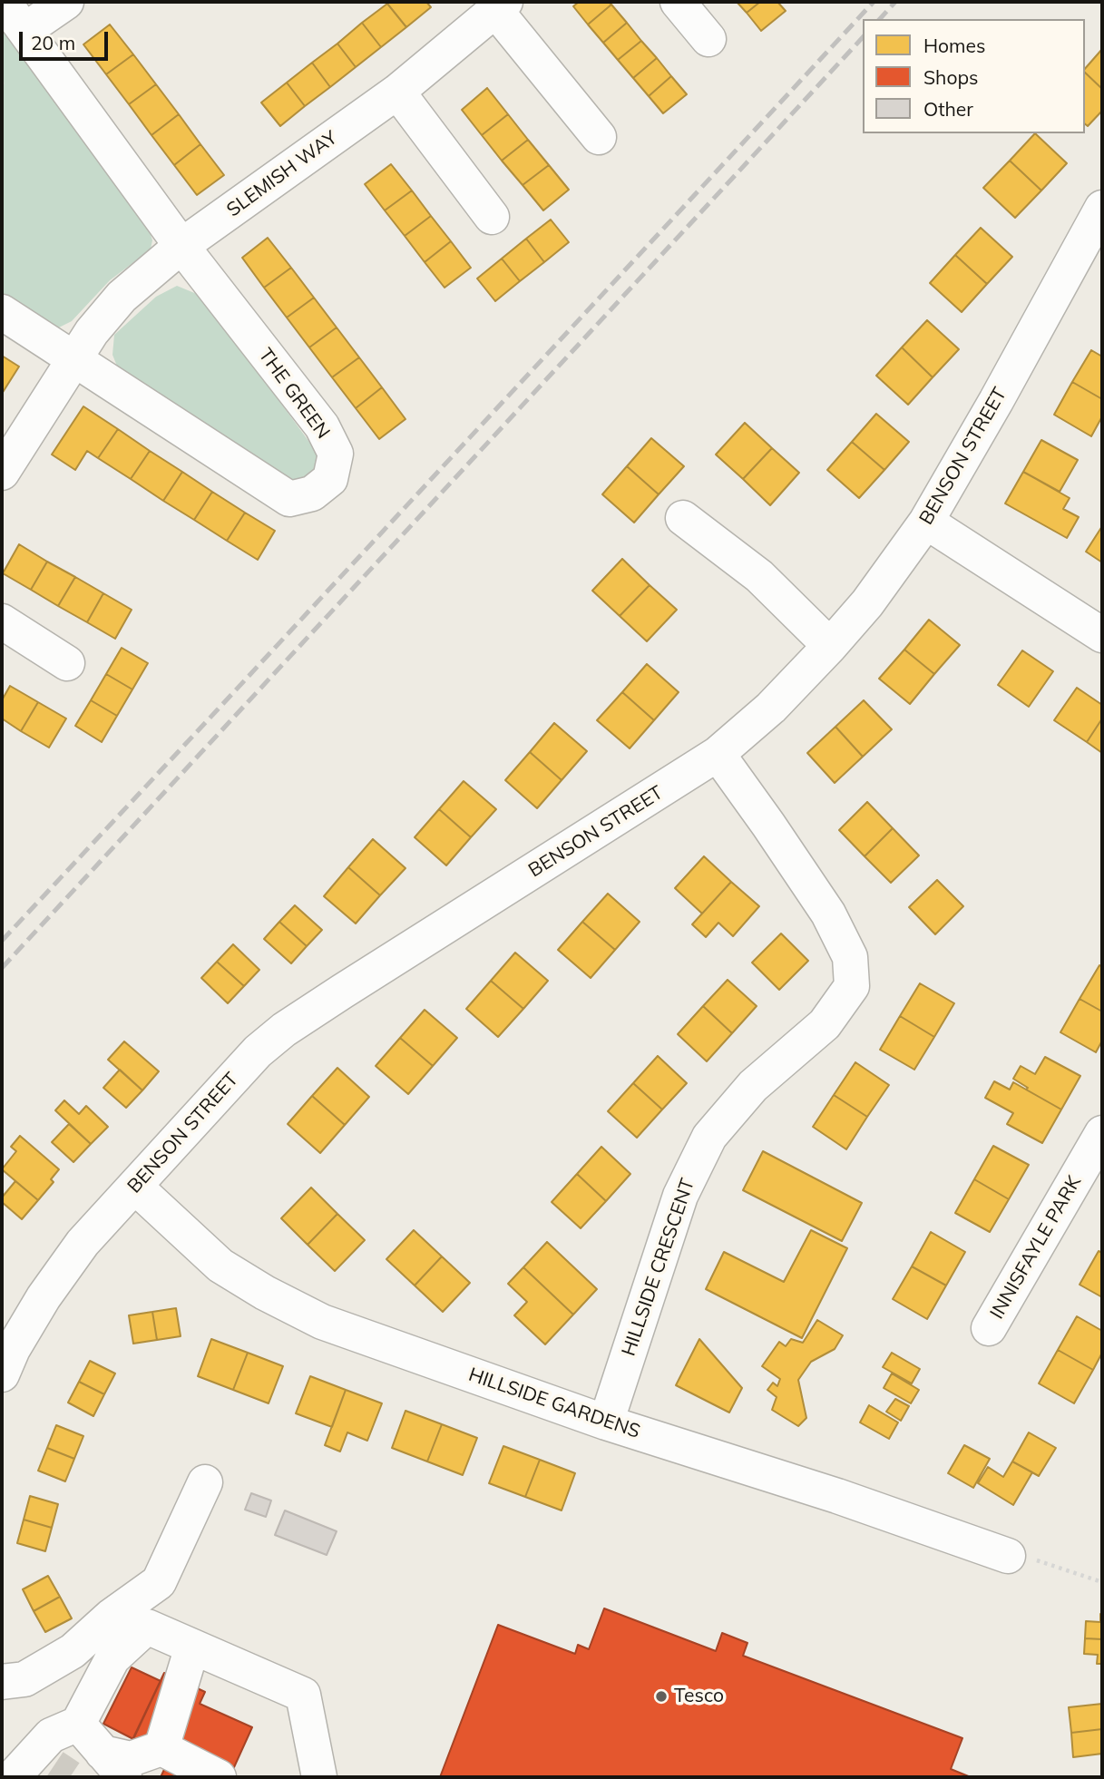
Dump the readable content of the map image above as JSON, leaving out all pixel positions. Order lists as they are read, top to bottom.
{
  "streets": {
    "street": [
      "SLEMISH WAY",
      "THE GREEN",
      "BENSON STREET",
      "INNISFAYLE PARK",
      "HILLSIDE CRESCENT",
      "HILLSIDE GARDENS"
    ]
  },
  "crossings": [
    ["SLEMISH WAY", "THE GREEN"],
    ["BENSON STREET", "HILLSIDE CRESCENT"],
    ["BENSON STREET", "HILLSIDE GARDENS"],
    ["HILLSIDE CRESCENT", "HILLSIDE GARDENS"]
  ],
  "places": ["Tesco"],
  "legend": ["Homes", "Shops", "Other"],
  "scale_bar": "20 m"
}
